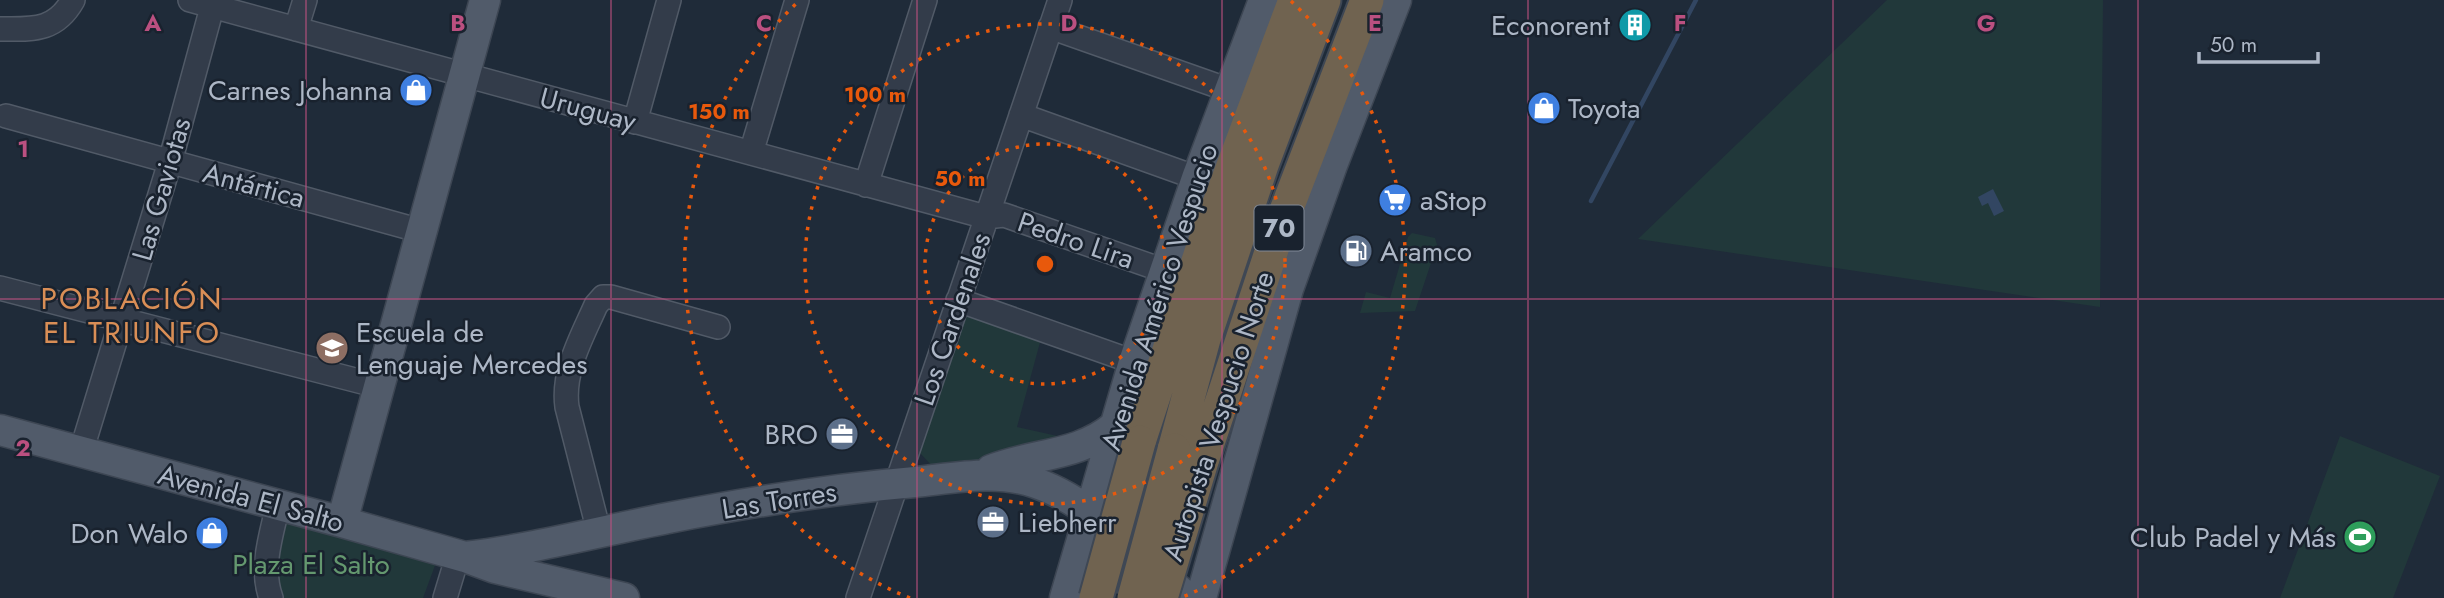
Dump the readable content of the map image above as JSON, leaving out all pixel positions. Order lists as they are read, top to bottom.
{
  "streets": {
    "highway": ["70", "Autopista Vespucio Norte"],
    "main road": ["Avenida Américo Vespucio", "Avenida El Salto", "Las Torres"],
    "street": [
      "Uruguay",
      "Antártica",
      "Las Gaviotas",
      "Pedro Lira",
      "Los Cardenales"
    ]
  },
  "crossings": [
    ["Uruguay", "Las Gaviotas"],
    ["Uruguay", "Pedro Lira"],
    ["Uruguay", "Los Cardenales"],
    ["Antártica", "Las Gaviotas"],
    ["Las Gaviotas", "Avenida El Salto"],
    ["70", "Autopista Vespucio Norte"],
    ["Pedro Lira", "Avenida Américo Vespucio"],
    ["Pedro Lira", "Los Cardenales"],
    ["Avenida Américo Vespucio", "Las Torres"],
    ["Los Cardenales", "Las Torres"],
    ["Avenida El Salto", "Las Torres"]
  ],
  "districts": ["POBLACIÓN EL TRIUNFO"],
  "parks": ["Plaza El Salto"],
  "places": {
    "building": ["Econorent"],
    "shop": ["Carnes Johanna", "Toyota", "Don Walo"],
    "supermarket": ["aStop"],
    "fuel station": ["Aramco"],
    "school or university": ["Escuela de Lenguaje Mercedes"],
    "office": ["BRO", "Liebherr"],
    "sports": ["Club Padel y Más"]
  },
  "scale_bar": "50 m",
  "grid": {
    "columns": [
      "A",
      "B",
      "C",
      "D",
      "E",
      "F",
      "G"
    ],
    "rows": ["1", "2"]
  },
  "rings": ["100 m", "150 m", "50 m"]
}
